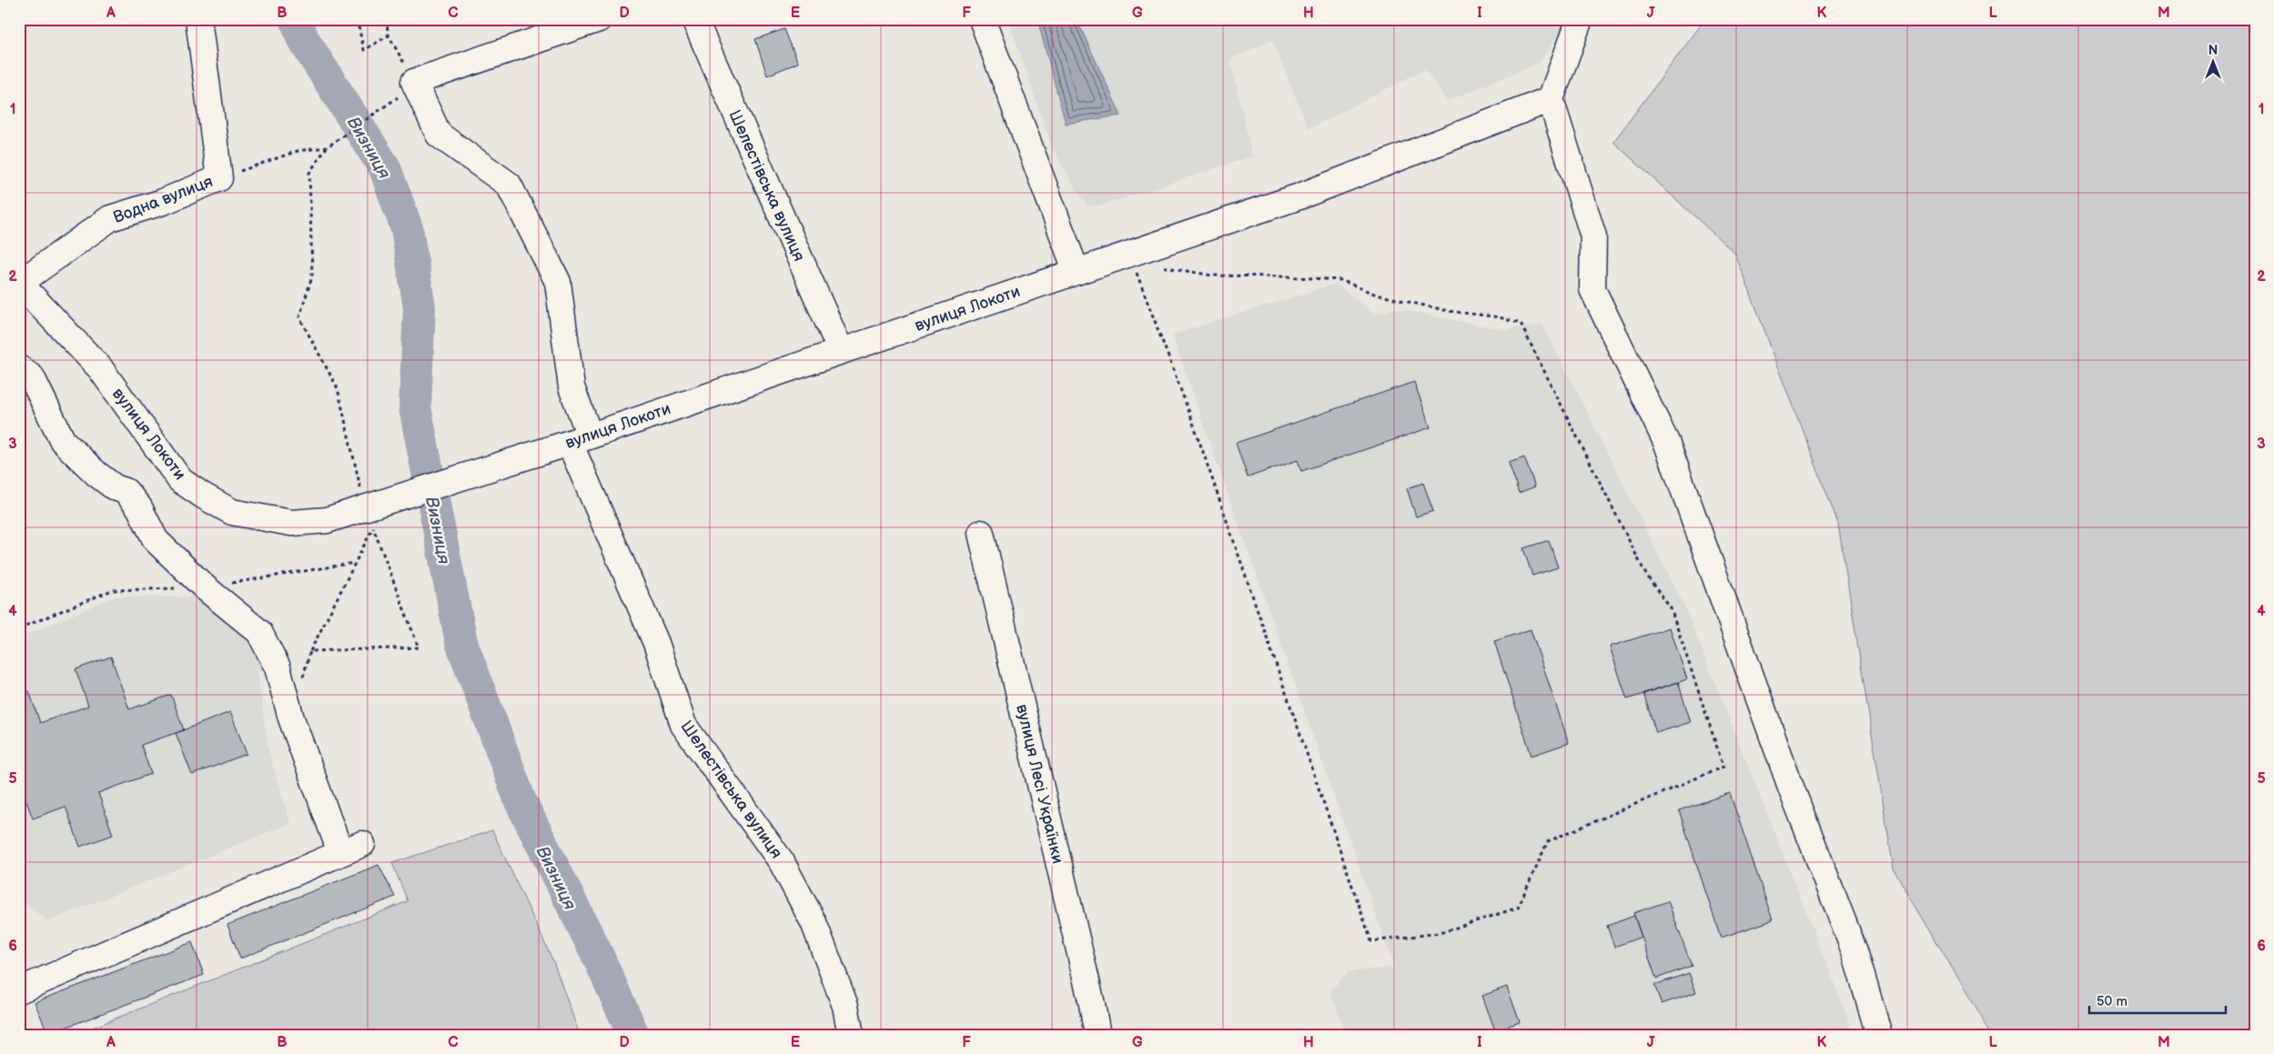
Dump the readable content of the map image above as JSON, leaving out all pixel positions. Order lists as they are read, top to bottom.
{
  "streets": {
    "street": [
      "Шелестівська вулиця",
      "Водна вулиця",
      "вулиця Локоти",
      "вулиця Лесі Українки"
    ]
  },
  "crossings": [
    ["Шелестівська вулиця", "вулиця Локоти"],
    ["Водна вулиця", "вулиця Локоти"]
  ],
  "water": ["Визниця"],
  "scale_bar": "50 m",
  "north": "top",
  "grid": {
    "columns": [
      "A",
      "B",
      "C",
      "D",
      "E",
      "F",
      "G",
      "H",
      "I",
      "J",
      "K",
      "L",
      "M"
    ],
    "rows": [
      "1",
      "2",
      "3",
      "4",
      "5",
      "6"
    ]
  }
}
